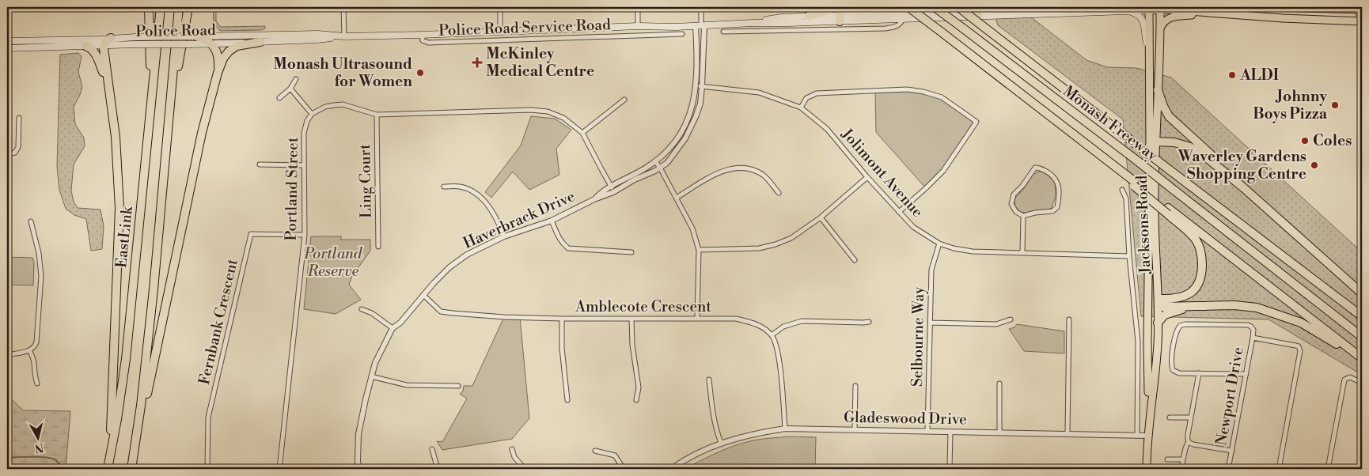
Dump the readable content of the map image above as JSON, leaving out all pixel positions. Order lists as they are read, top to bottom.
{
  "streets": {
    "highway": ["Monash Freeway", "EastLink"],
    "main road": ["Police Road", "Jacksons Road"],
    "street": [
      "Police Road Service Road",
      "Jolimont Avenue",
      "Ling Court",
      "Portland Street",
      "Haverbrack Drive",
      "Amblecote Crescent",
      "Fernbank Crescent",
      "Selbourne Way",
      "Newport Drive",
      "Gladeswood Drive"
    ]
  },
  "crossings": [
    ["Police Road Service Road", "Police Road"],
    ["Police Road", "Haverbrack Drive"],
    ["Police Road", "Jacksons Road"],
    ["Jolimont Avenue", "Haverbrack Drive"],
    ["Jolimont Avenue", "Selbourne Way"],
    ["Portland Street", "Fernbank Crescent"],
    ["Haverbrack Drive", "Amblecote Crescent"],
    ["Jacksons Road", "Gladeswood Drive"],
    ["Selbourne Way", "Gladeswood Drive"]
  ],
  "parks": ["Portland Reserve"],
  "places": {
    "health": ["McKinley Medical Centre"],
    "other": [
      "Monash Ultrasound for Women",
      "ALDI",
      "Johnny Boys Pizza",
      "Coles",
      "Waverley Gardens Shopping Centre"
    ]
  },
  "north": "bottom"
}
